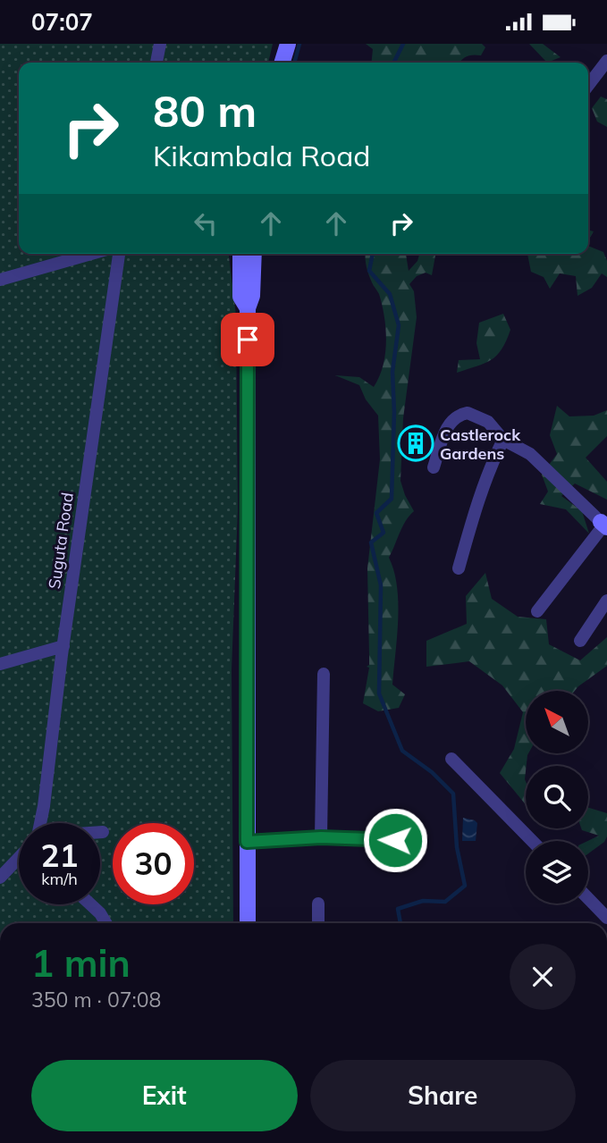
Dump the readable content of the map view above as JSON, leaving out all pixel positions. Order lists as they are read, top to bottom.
{
  "streets": {
    "street": ["Suguta Road"]
  },
  "places": {
    "building": ["Castlerock Gardens"]
  },
  "north": "top left",
  "page": {
    "status": "07:07",
    "turn": ["80 m", "Kikambala Road"],
    "speed": "21 km/h",
    "limit": "30",
    "heading": ["1 min", "350 m · 07:08"],
    "buttons": ["Exit", "Share"]
  }
}
